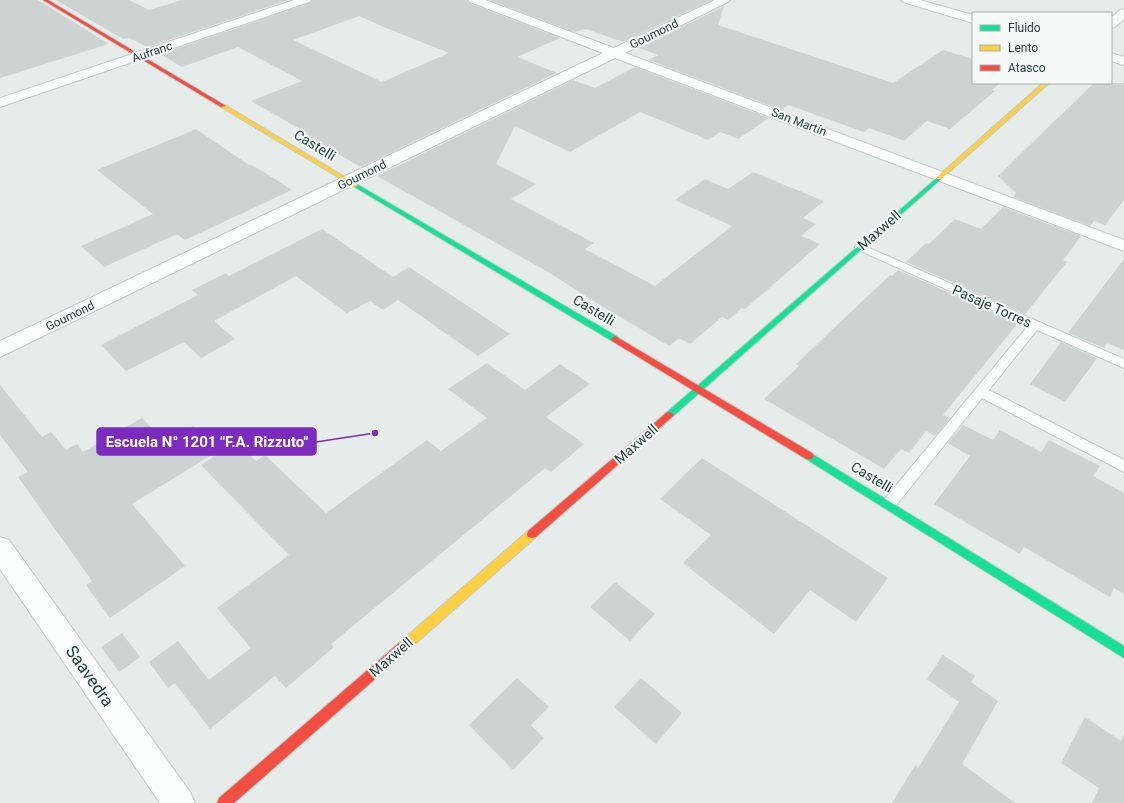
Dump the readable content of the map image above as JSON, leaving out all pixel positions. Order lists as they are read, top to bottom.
{
  "streets": {
    "street": [
      "Goumond",
      "Aufranc",
      "San Martín",
      "Castelli",
      "Maxwell",
      "Saavedra"
    ],
    "lane": ["Pasaje Torres"]
  },
  "crossings": [
    ["Goumond", "San Martín"],
    ["Goumond", "Castelli"],
    ["Aufranc", "Castelli"],
    ["San Martín", "Maxwell"],
    ["Castelli", "Maxwell"],
    ["Maxwell", "Pasaje Torres"]
  ],
  "places": ["Escuela N° 1201 \"F.A. Rizzuto\""],
  "legend": ["Fluido", "Lento", "Atasco"]
}
